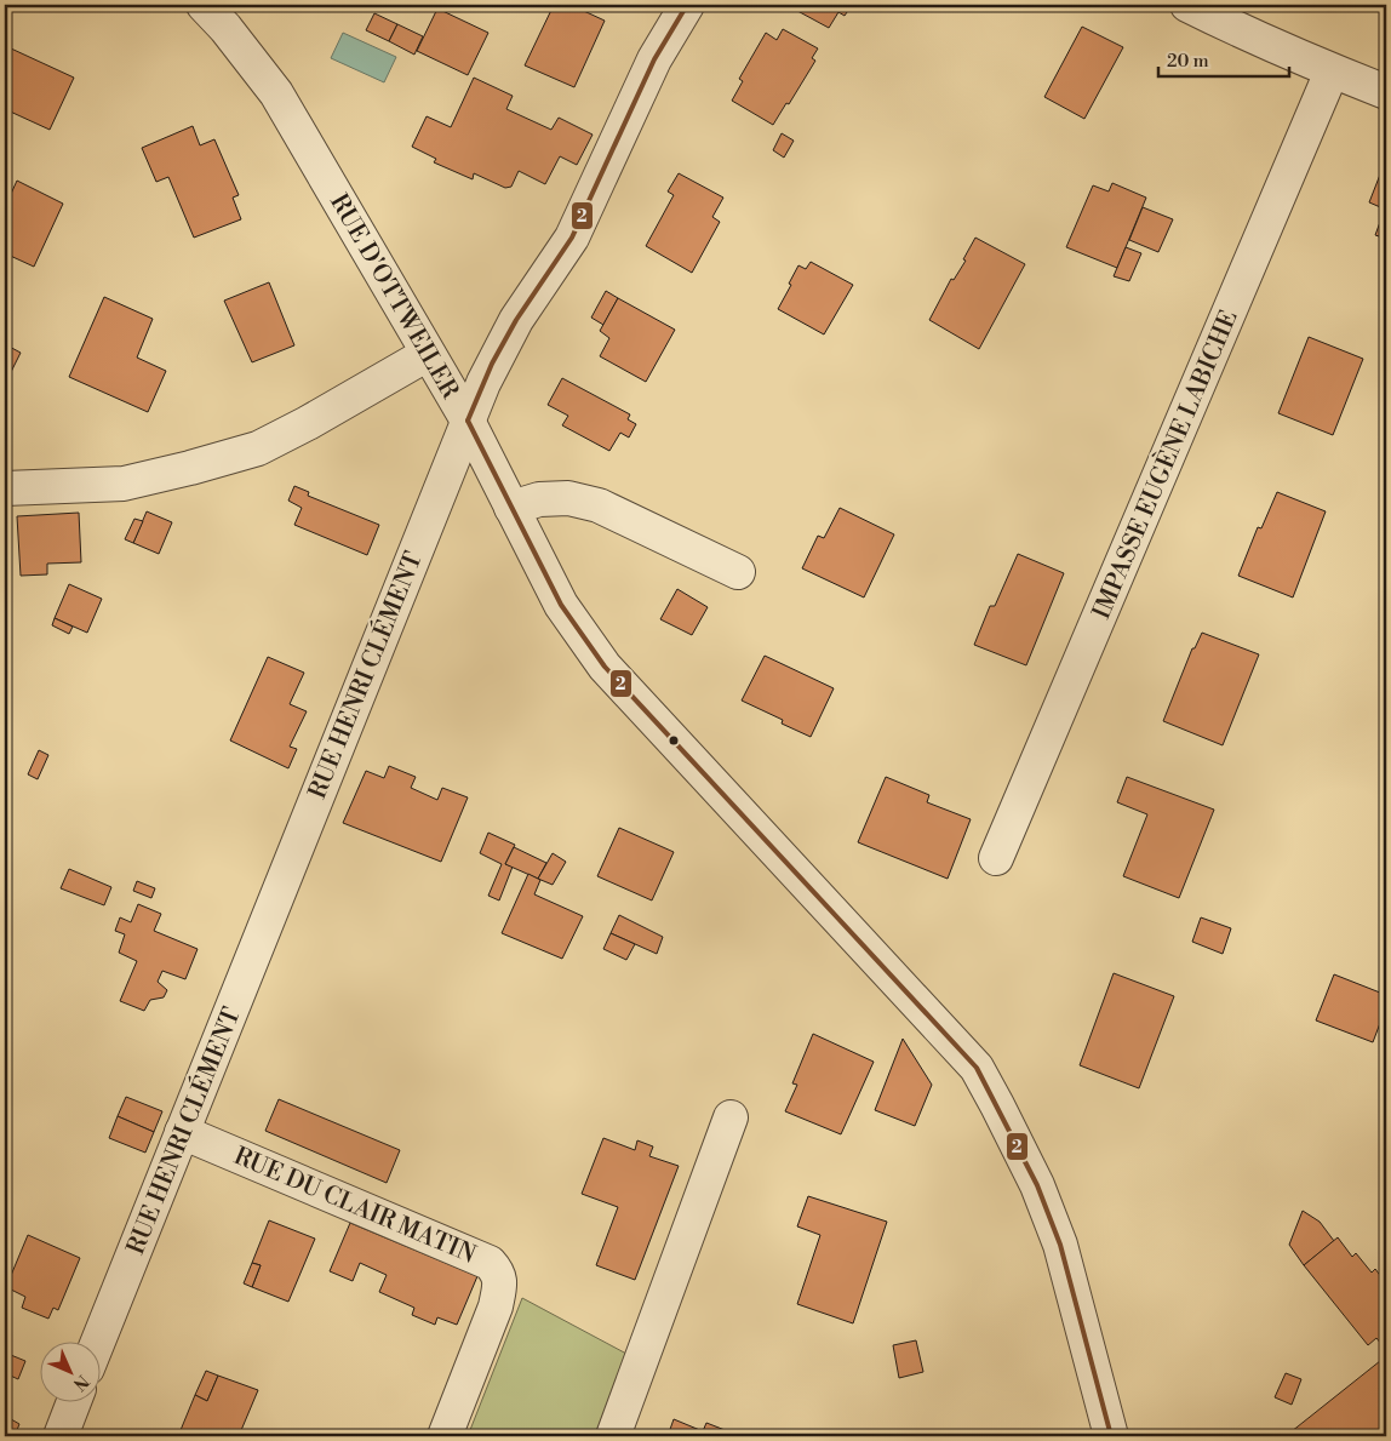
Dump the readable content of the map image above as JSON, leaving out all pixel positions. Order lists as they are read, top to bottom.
{
  "streets": {
    "street": [
      "RUE D'OTTWEILER",
      "IMPASSE EUGÈNE LABICHE",
      "RUE HENRI CLÉMENT",
      "RUE DU CLAIR MATIN"
    ]
  },
  "crossings": [
    ["RUE D'OTTWEILER", "RUE HENRI CLÉMENT"],
    ["RUE HENRI CLÉMENT", "RUE DU CLAIR MATIN"]
  ],
  "lines": ["transit line 2"],
  "scale_bar": "20 m",
  "north": "bottom right"
}
